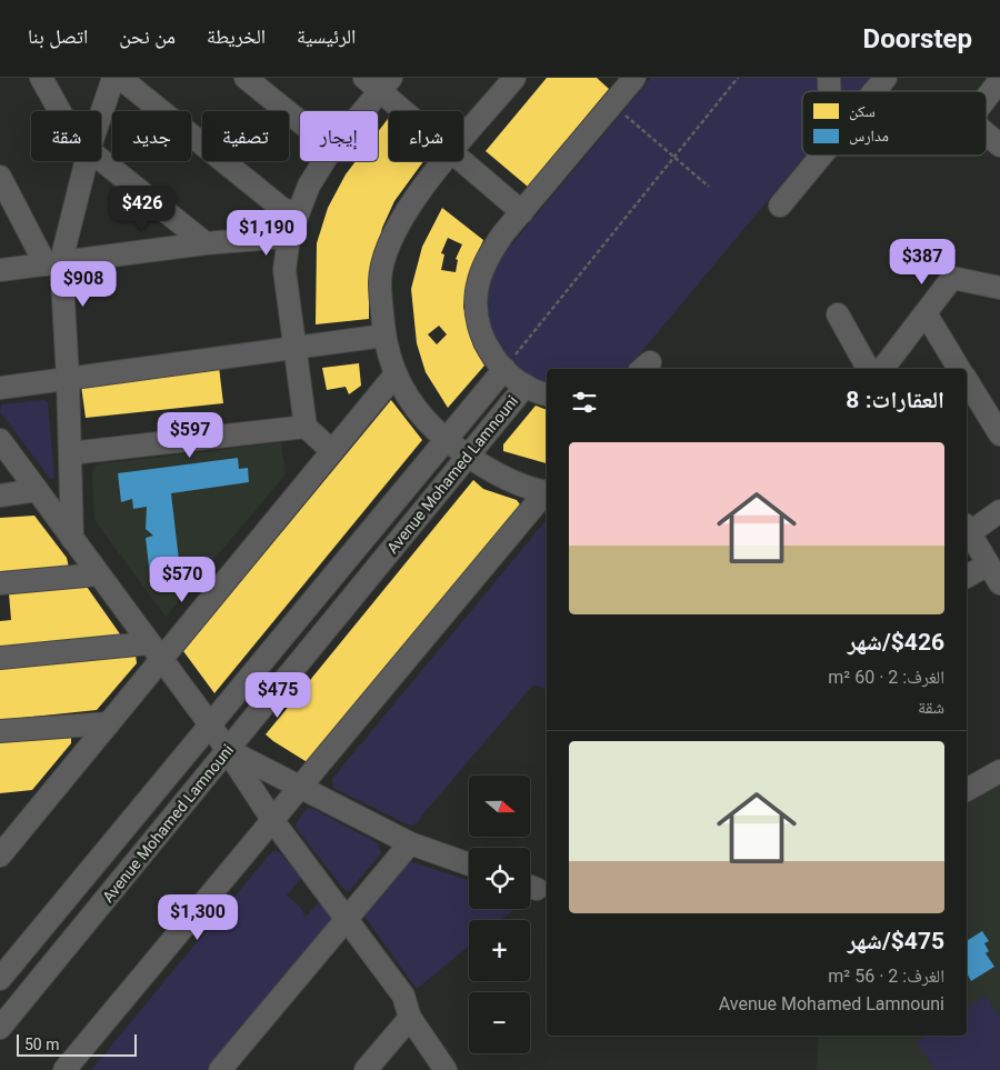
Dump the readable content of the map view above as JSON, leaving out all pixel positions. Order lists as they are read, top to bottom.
{
  "streets": {
    "street": ["Avenue Mohamed Lamnouni"]
  },
  "legend": ["سكن", "مدارس"],
  "scale_bar": "50 m",
  "north": "right",
  "page": {
    "header": "Doorstep",
    "nav": [
      "الرئيسية",
      "الخريطة",
      "من نحن",
      "اتصل بنا"
    ],
    "chip": [
      "شراء",
      "إيجار",
      "تصفية",
      "جديد",
      "شقة"
    ],
    "price": [
      "$426",
      "$1,190",
      "$387",
      "$908",
      "$597",
      "$570",
      "$475",
      "$1,300"
    ],
    "heading": "العقارات: 8",
    "list": [
      {
        "name": "$426/شهر",
        "note": "الغرف: 2 · 60 m² · شقة"
      },
      {
        "name": "$475/شهر",
        "note": "الغرف: 2 · 56 m² · Avenue Mohamed Lamnouni"
      }
    ],
    "map_buttons": ["+", "−"],
    "scale": "50 m"
  }
}
